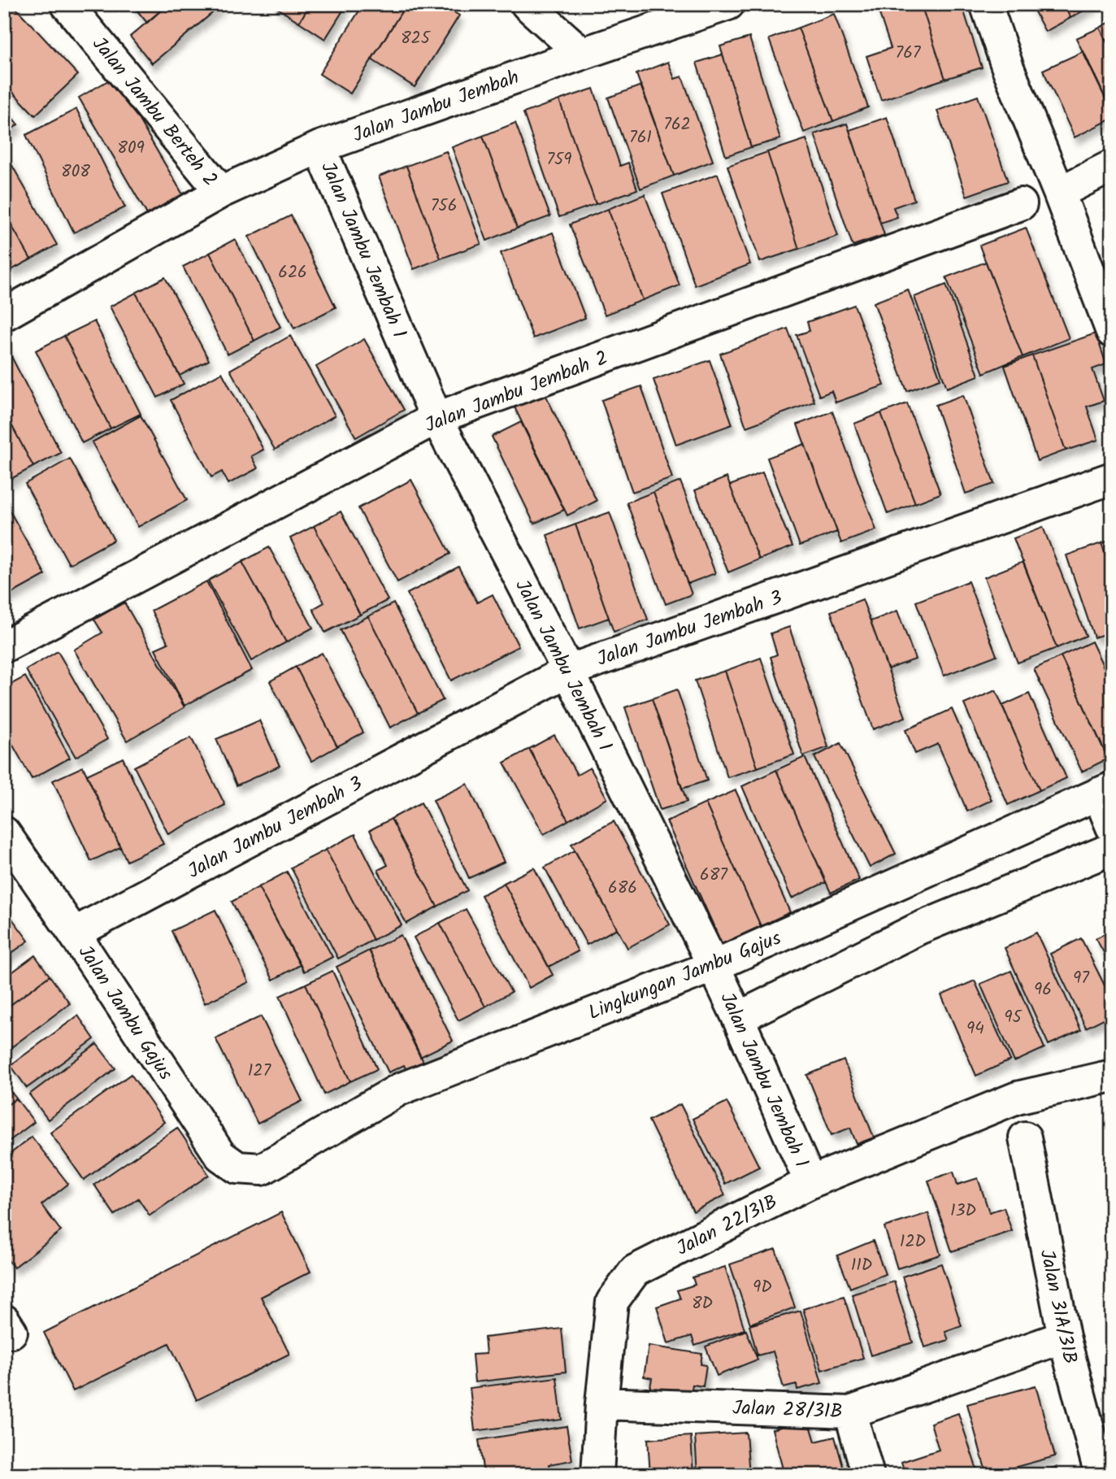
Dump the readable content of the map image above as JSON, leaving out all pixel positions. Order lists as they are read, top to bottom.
{
  "streets": {
    "street": [
      "Jalan Jambu Jembah",
      "Jalan Jambu Berteh 2",
      "Jalan Jambu Jembah 1",
      "Jalan Jambu Jembah 2",
      "Jalan Jambu Jembah 3",
      "Lingkungan Jambu Gajus",
      "Jalan Jambu Gajus",
      "Jalan 22/31B",
      "Jalan 31A/31B",
      "Jalan 28/31B"
    ]
  },
  "crossings": [
    ["Jalan Jambu Jembah", "Jalan Jambu Berteh 2"],
    ["Jalan Jambu Jembah", "Jalan Jambu Jembah 1"],
    ["Jalan Jambu Jembah 1", "Jalan Jambu Jembah 2"],
    ["Jalan Jambu Jembah 1", "Jalan Jambu Jembah 3"],
    ["Jalan Jambu Jembah 1", "Lingkungan Jambu Gajus"],
    ["Jalan Jambu Jembah 1", "Jalan 22/31B"],
    ["Jalan Jambu Jembah 3", "Jalan Jambu Gajus"],
    ["Lingkungan Jambu Gajus", "Jalan Jambu Gajus"],
    ["Jalan 22/31B", "Jalan 28/31B"],
    ["Jalan 31A/31B", "Jalan 28/31B"]
  ],
  "house_numbers": [
    "825",
    "767",
    "762",
    "761",
    "809",
    "759",
    "808",
    "756",
    "626",
    "687",
    "686",
    "97",
    "96",
    "95",
    "94",
    "127",
    "13D",
    "12D",
    "11D",
    "9D",
    "8D"
  ]
}
